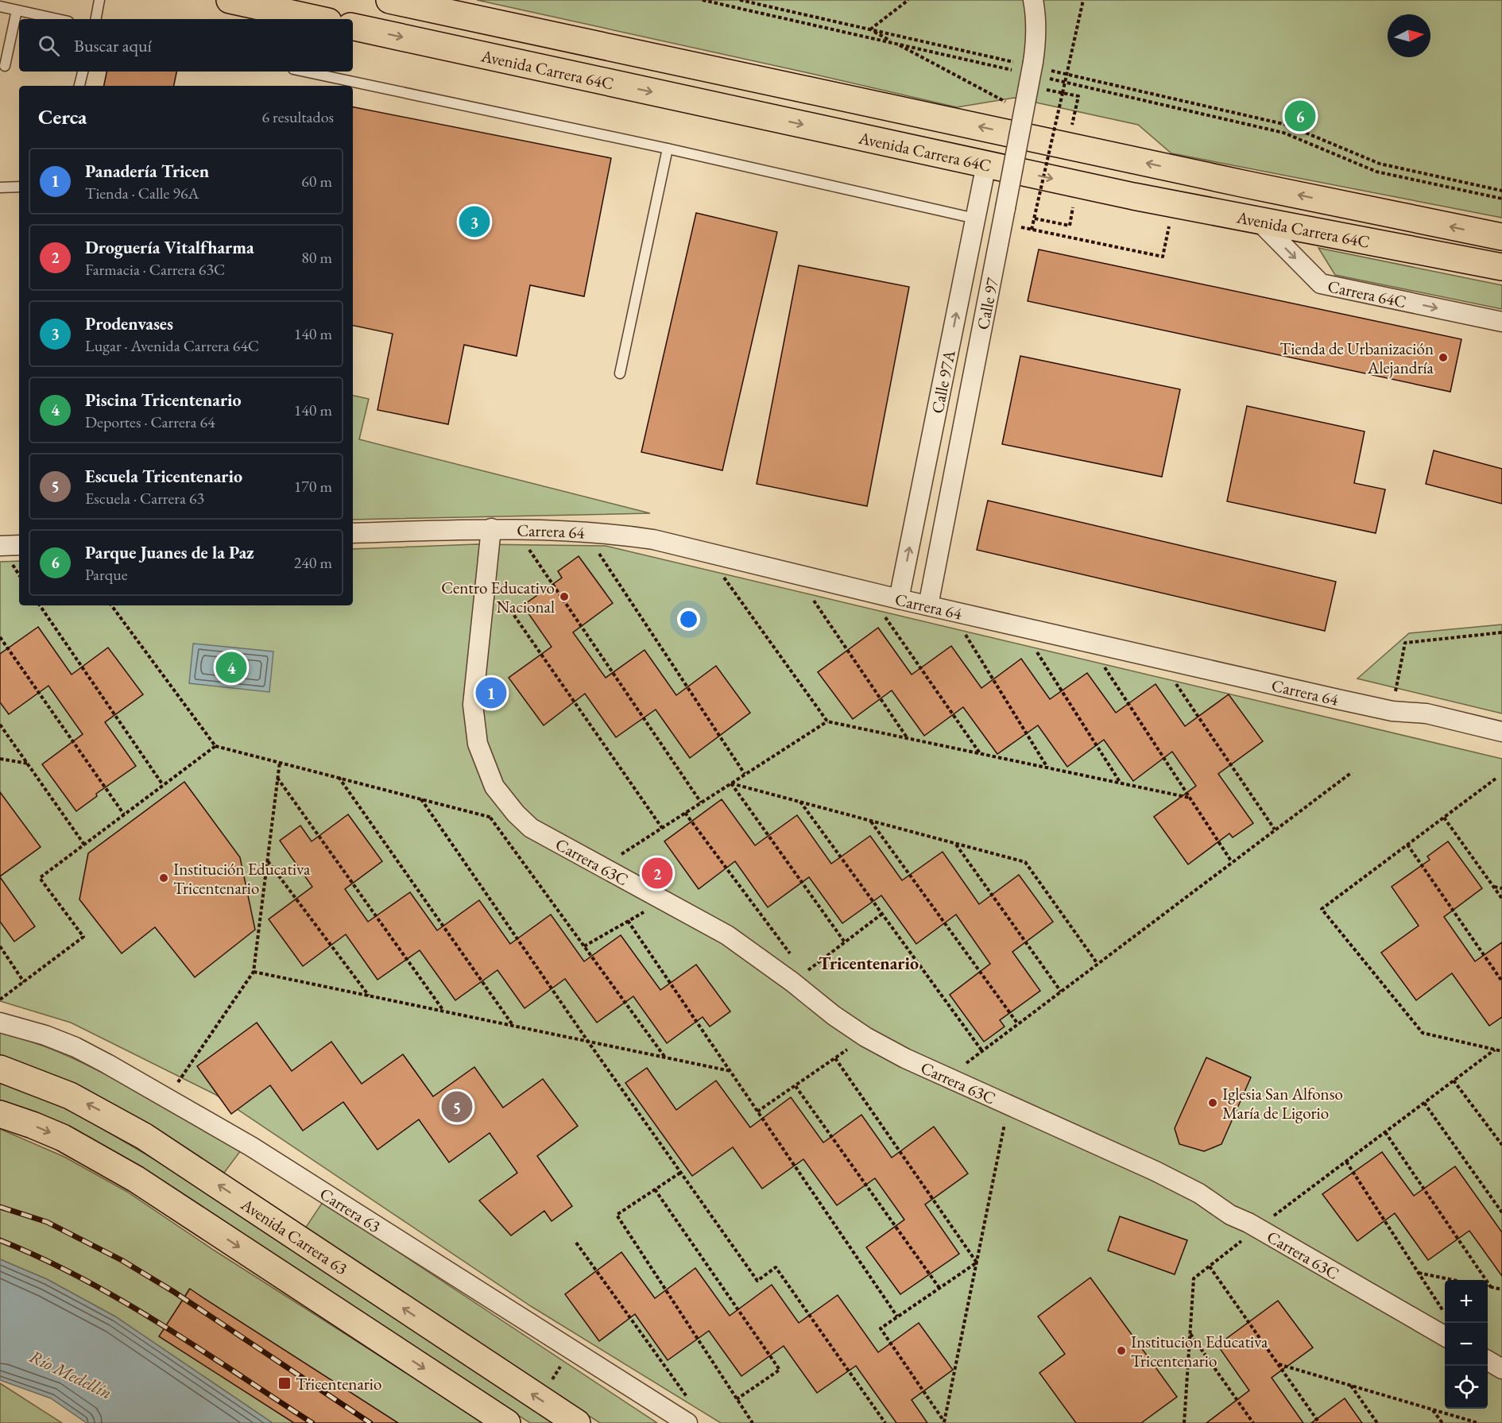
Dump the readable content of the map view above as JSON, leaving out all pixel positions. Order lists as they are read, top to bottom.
{
  "streets": {
    "main road": ["Avenida Carrera 64C", "Avenida Carrera 63"],
    "street": [
      "Carrera 64C",
      "Calle 97",
      "Calle 97A",
      "Carrera 64",
      "Carrera 63C",
      "Carrera 63"
    ]
  },
  "crossings": [
    ["Avenida Carrera 64C", "Carrera 64C"],
    ["Avenida Carrera 64C", "Calle 97A"],
    ["Calle 97", "Carrera 64"],
    ["Calle 97A", "Carrera 64"],
    ["Carrera 64", "Carrera 63C"]
  ],
  "one_way": ["Carrera 64C", "Calle 97A"],
  "districts": ["Tricentenario"],
  "water": ["Río Medellín"],
  "places": {
    "other": [
      "Tienda de Urbanización Alejandría",
      "Centro Educativo Nacional",
      "Institución Educativa Tricentenario",
      "Iglesia San Alfonso María de Ligorio",
      "Institucion Educativa Tricentenario"
    ],
    "transit": ["Tricentenario"]
  },
  "north": "right",
  "page": {
    "search": "Buscar aquí",
    "heading": ["Cerca", "6 resultados"],
    "pins": [
      "6",
      "3",
      "4",
      "1",
      "2",
      "5"
    ],
    "list": [
      {
        "mark": "1",
        "name": "Panadería Tricen",
        "note": "Tienda · Calle 96A",
        "value": "60 m"
      },
      {
        "mark": "2",
        "name": "Droguería Vitalfharma",
        "note": "Farmacia · Carrera 63C",
        "value": "80 m"
      },
      {
        "mark": "3",
        "name": "Prodenvases",
        "note": "Lugar · Avenida Carrera 64C",
        "value": "140 m"
      },
      {
        "mark": "4",
        "name": "Piscina Tricentenario",
        "note": "Deportes · Carrera 64",
        "value": "140 m"
      },
      {
        "mark": "5",
        "name": "Escuela Tricentenario",
        "note": "Escuela · Carrera 63",
        "value": "170 m"
      },
      {
        "mark": "6",
        "name": "Parque Juanes de la Paz",
        "note": "Parque",
        "value": "240 m"
      }
    ],
    "map_buttons": ["+", "−"]
  }
}
